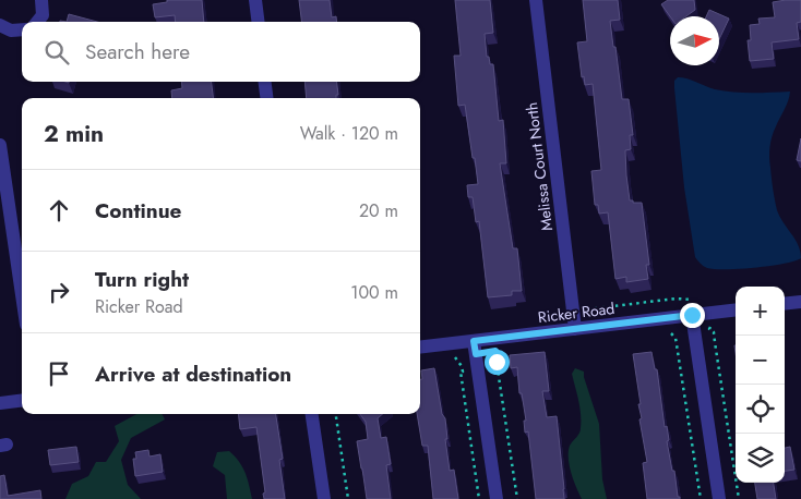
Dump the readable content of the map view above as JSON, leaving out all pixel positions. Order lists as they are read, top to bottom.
{
  "streets": {
    "street": ["Melissa Court North", "Ricker Road"]
  },
  "crossings": [
    ["Melissa Court North", "Ricker Road"]
  ],
  "north": "right",
  "page": {
    "search": "Search here",
    "heading": ["2 min", "Walk · 120 m"],
    "list": [
      ["Continue", "20 m"],
      ["Turn right", "Ricker Road", "100 m"],
      "Arrive at destination"
    ],
    "map_buttons": ["+", "−"]
  }
}
